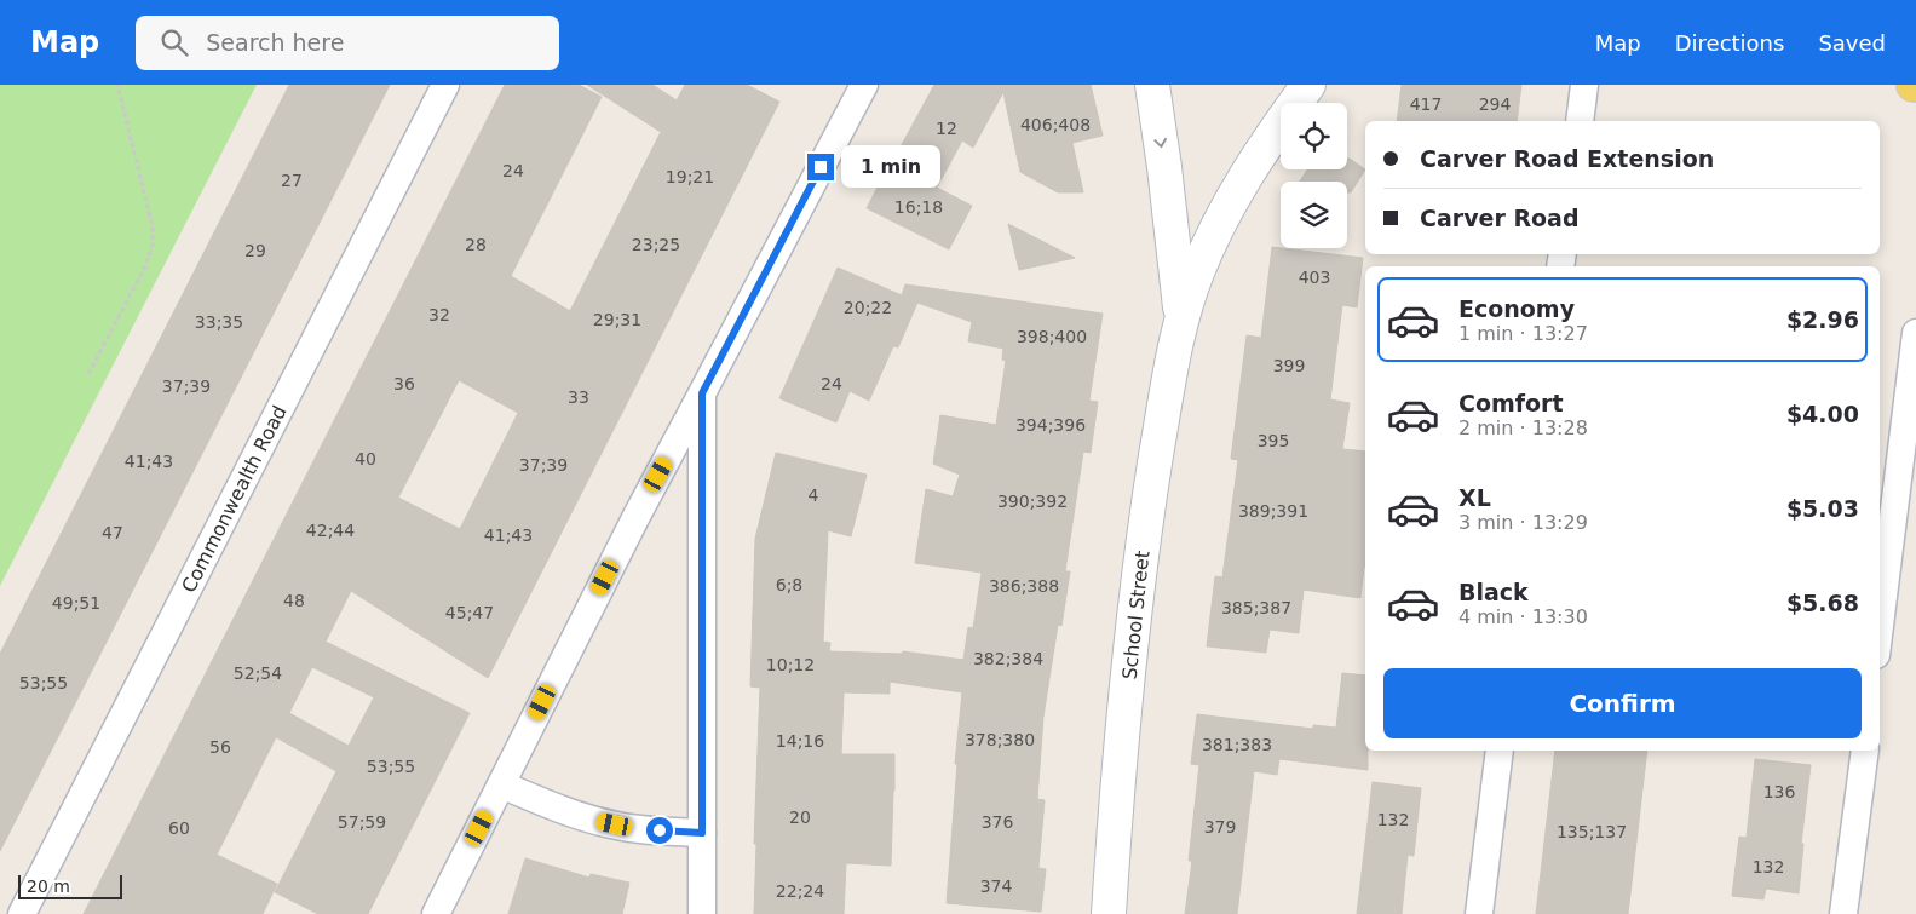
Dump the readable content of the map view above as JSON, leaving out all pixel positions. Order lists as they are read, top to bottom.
{
  "streets": {
    "street": ["Commonwealth Road", "School Street"]
  },
  "house_numbers": [
    "417",
    "294",
    "406;408",
    "12",
    "24",
    "19;21",
    "27",
    "16;18",
    "28",
    "23;25",
    "29",
    "403",
    "20;22",
    "32",
    "29;31",
    "33;35",
    "398;400",
    "399",
    "36",
    "24",
    "37;39",
    "33",
    "394;396",
    "395",
    "40",
    "41;43",
    "37;39",
    "4",
    "390;392",
    "389;391",
    "42;44",
    "47",
    "41;43",
    "6;8",
    "386;388",
    "48",
    "49;51",
    "385;387",
    "45;47",
    "382;384",
    "10;12",
    "52;54",
    "53;55",
    "378;380",
    "14;16",
    "381;383",
    "56",
    "53;55",
    "136",
    "20",
    "132",
    "57;59",
    "376",
    "379",
    "60",
    "135;137",
    "132",
    "374",
    "22;24"
  ],
  "scale_bar": "20 m",
  "page": {
    "header": "Map",
    "search": "Search here",
    "nav": ["Map", "Directions", "Saved"],
    "banner": ["Carver Road Extension", "Carver Road"],
    "bubble": "1 min",
    "list": [
      {
        "name": "Economy",
        "note": "1 min · 13:27",
        "value": "$2.96"
      },
      {
        "name": "Comfort",
        "note": "2 min · 13:28",
        "value": "$4.00"
      },
      {
        "name": "XL",
        "note": "3 min · 13:29",
        "value": "$5.03"
      },
      {
        "name": "Black",
        "note": "4 min · 13:30",
        "value": "$5.68"
      }
    ],
    "buttons": "Confirm",
    "scale": "20 m"
  }
}
